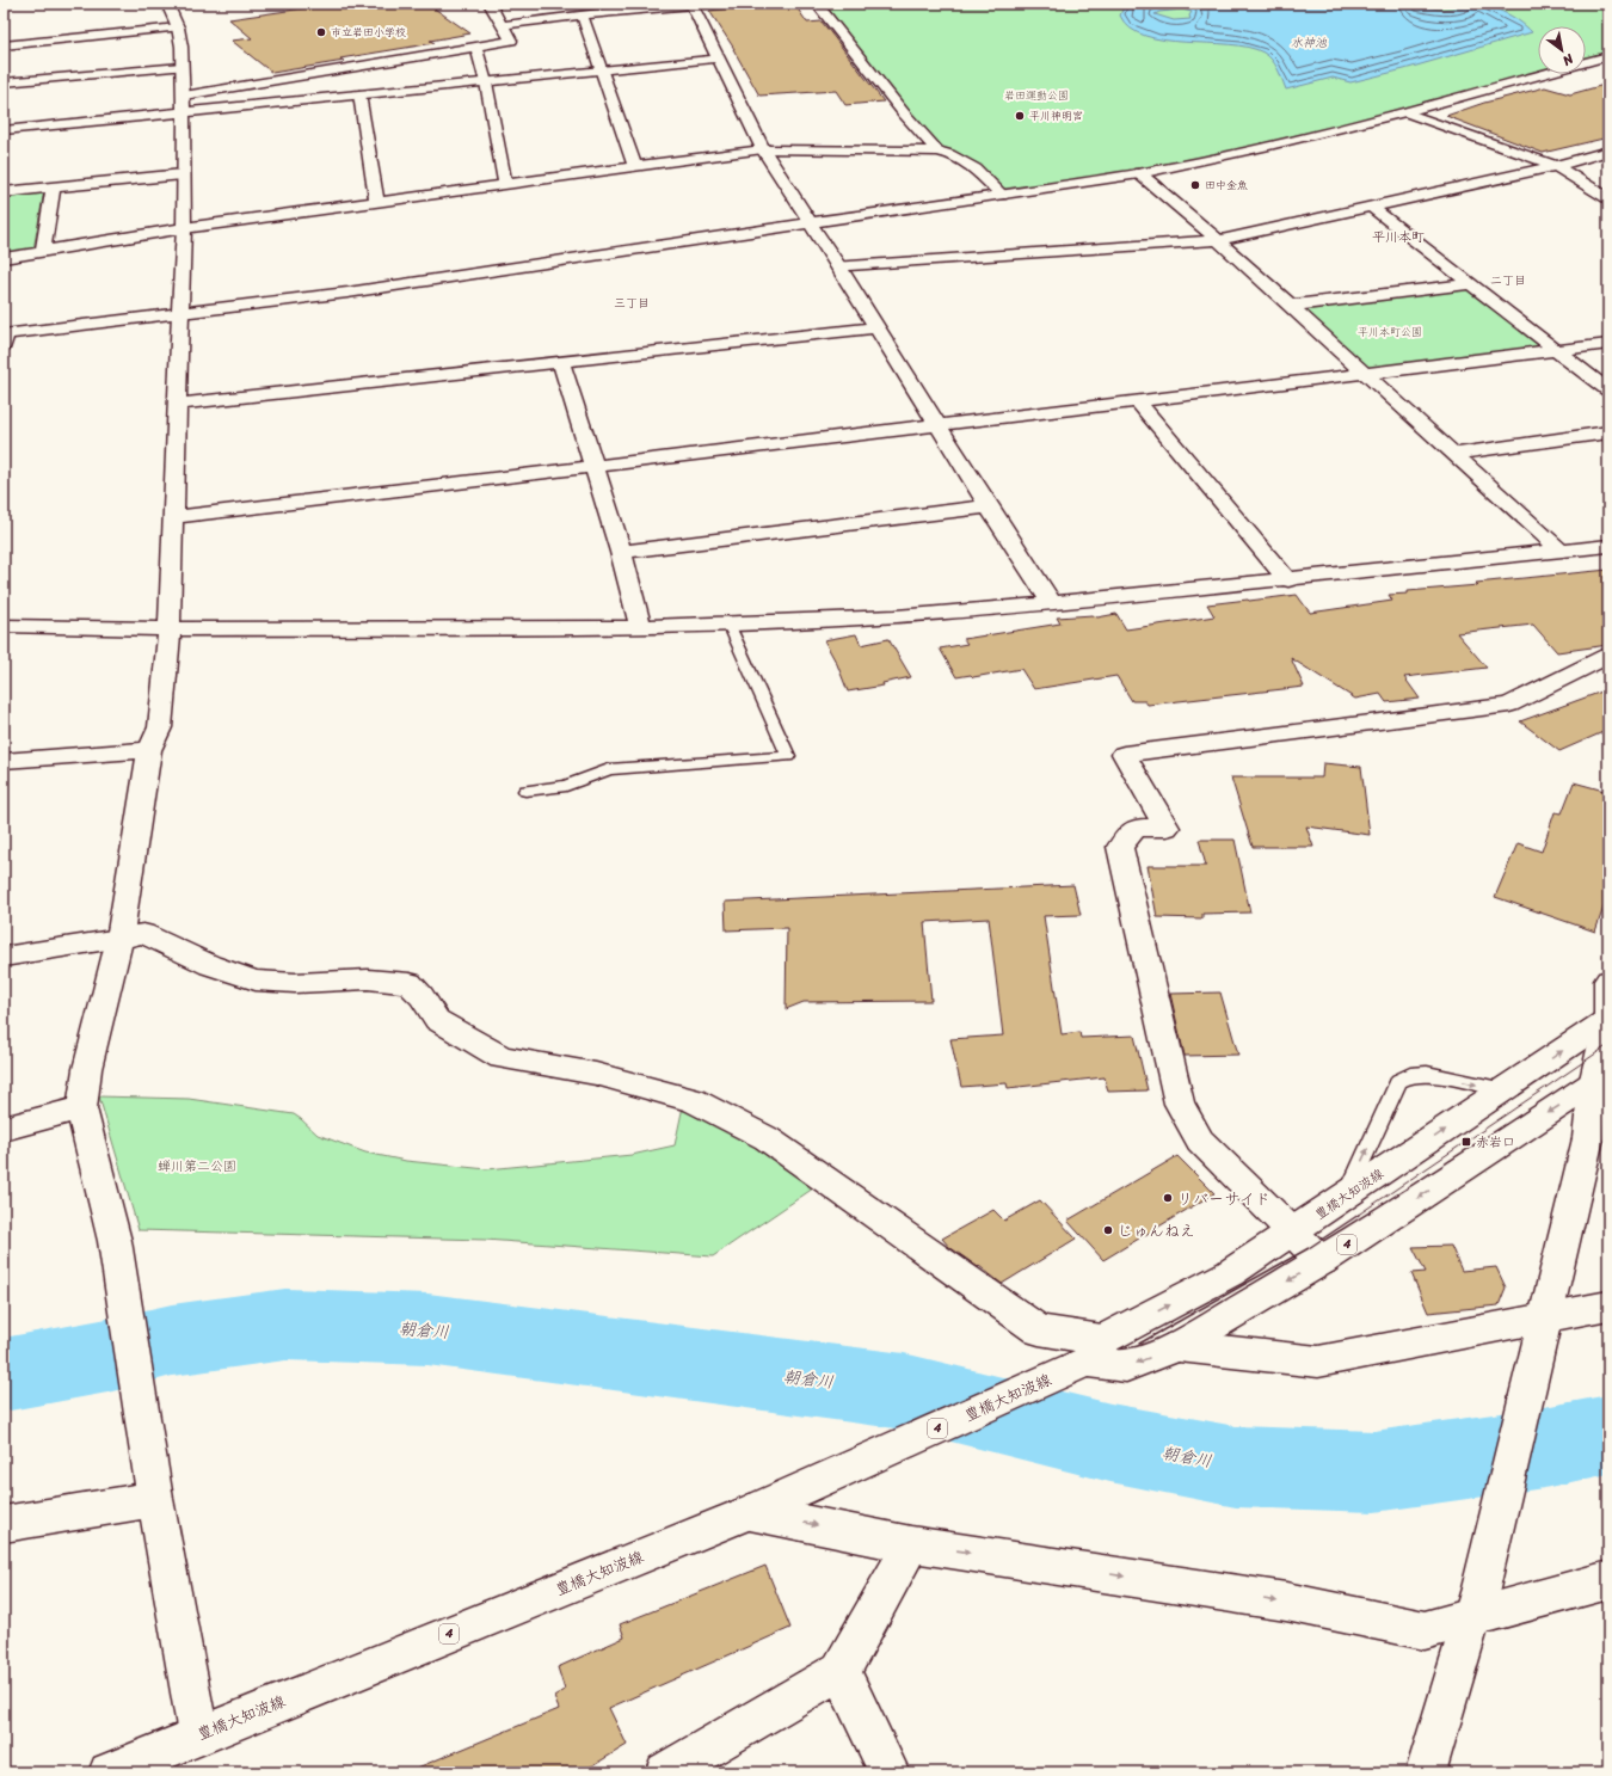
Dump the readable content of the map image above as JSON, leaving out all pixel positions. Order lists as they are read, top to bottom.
{
  "streets": {
    "street": ["豊橋大知波線", "4"]
  },
  "crossings": [
    ["豊橋大知波線", "4"]
  ],
  "districts": ["平川本町", "二丁目", "三丁目"],
  "water": ["水神池", "朝倉川"],
  "parks": ["岩田運動公園", "平川本町公園", "蝉川第二公園"],
  "places": {
    "other": [
      "市立岩田小学校",
      "平川神明宮",
      "田中金魚",
      "リバーサイド",
      "じゅんねえ"
    ],
    "transit": ["赤岩口"]
  },
  "north": "bottom right"
}
